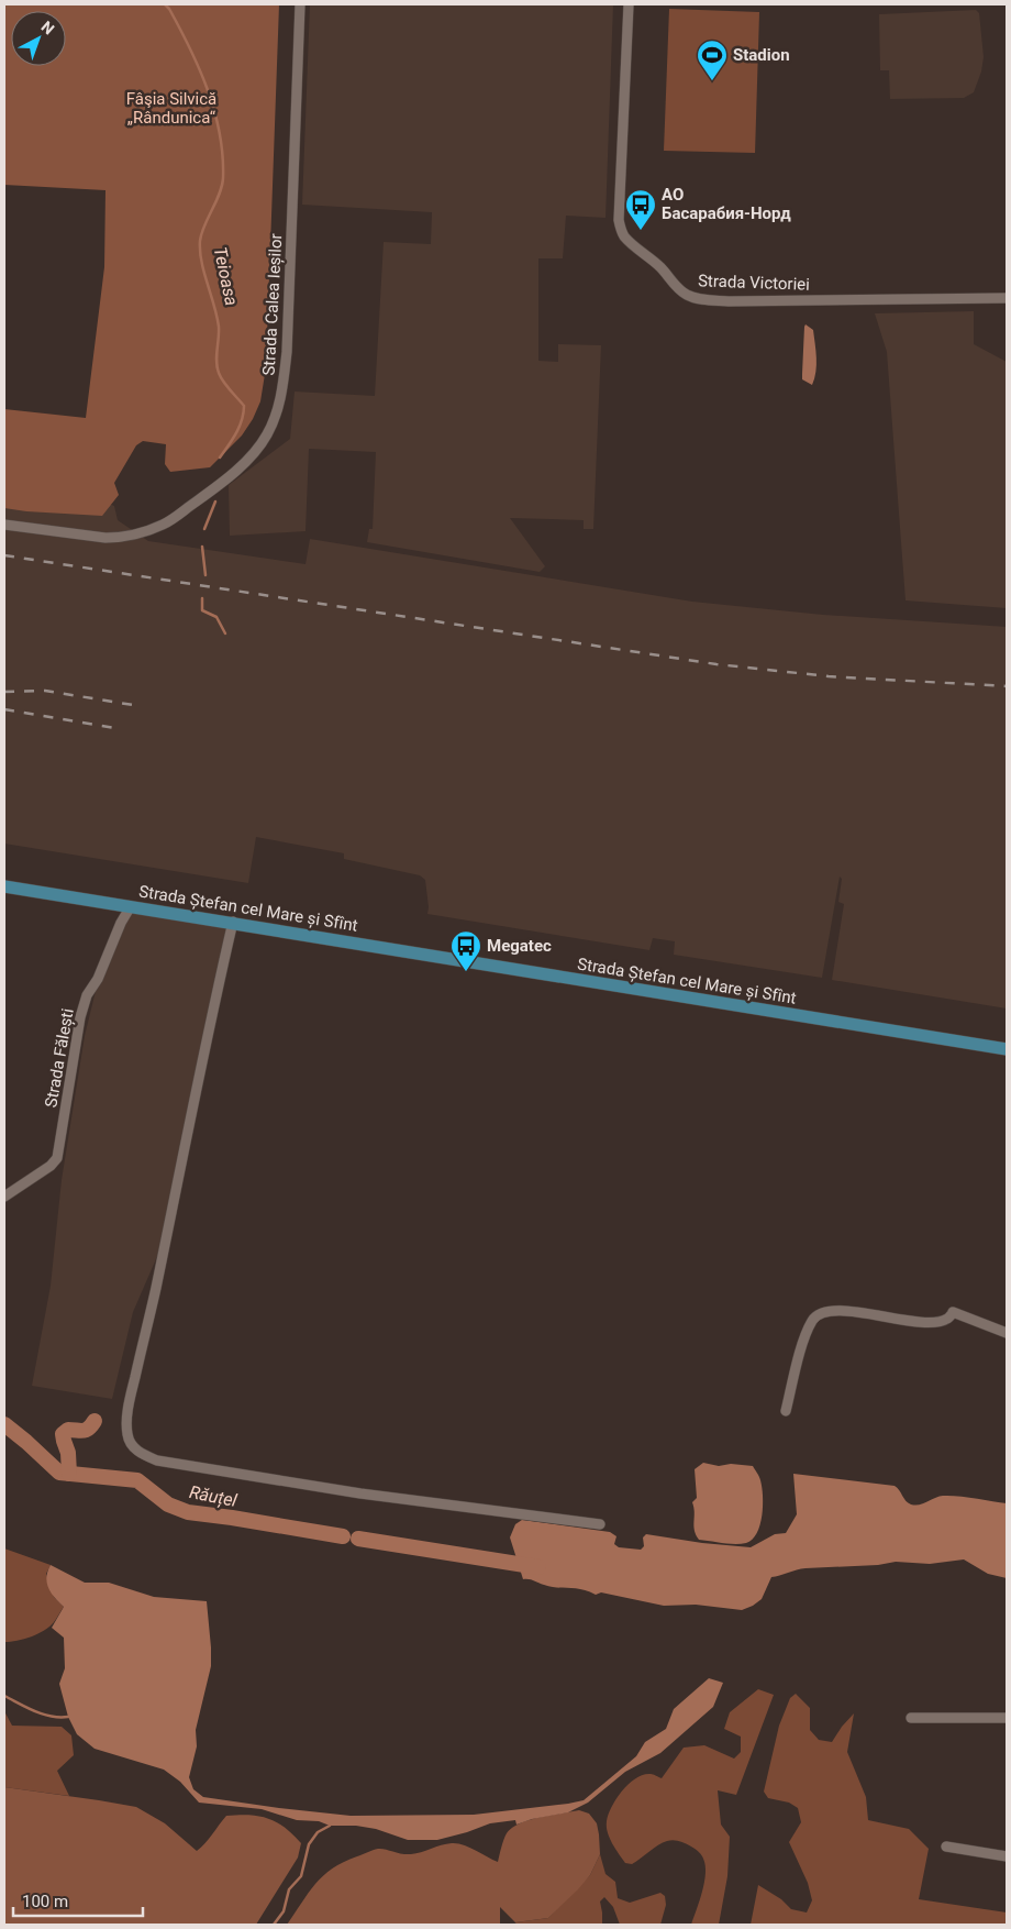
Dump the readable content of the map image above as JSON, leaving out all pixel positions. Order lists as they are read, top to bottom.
{
  "streets": {
    "main road": ["Strada Ștefan cel Mare și Sfînt"],
    "street": ["Strada Victoriei", "Strada Calea Ieșilor", "Strada Fălești"]
  },
  "crossings": [
    ["Strada Ștefan cel Mare și Sfînt", "Strada Fălești"]
  ],
  "water": ["Teioasa", "Răuțel"],
  "parks": ["Fâşia Silvică „Rândunica“"],
  "places": {
    "sports": ["Stadion"],
    "bus stop": ["АО Басарабия-Норд", "Megatec"]
  },
  "scale_bar": "100 m",
  "north": "top right"
}
